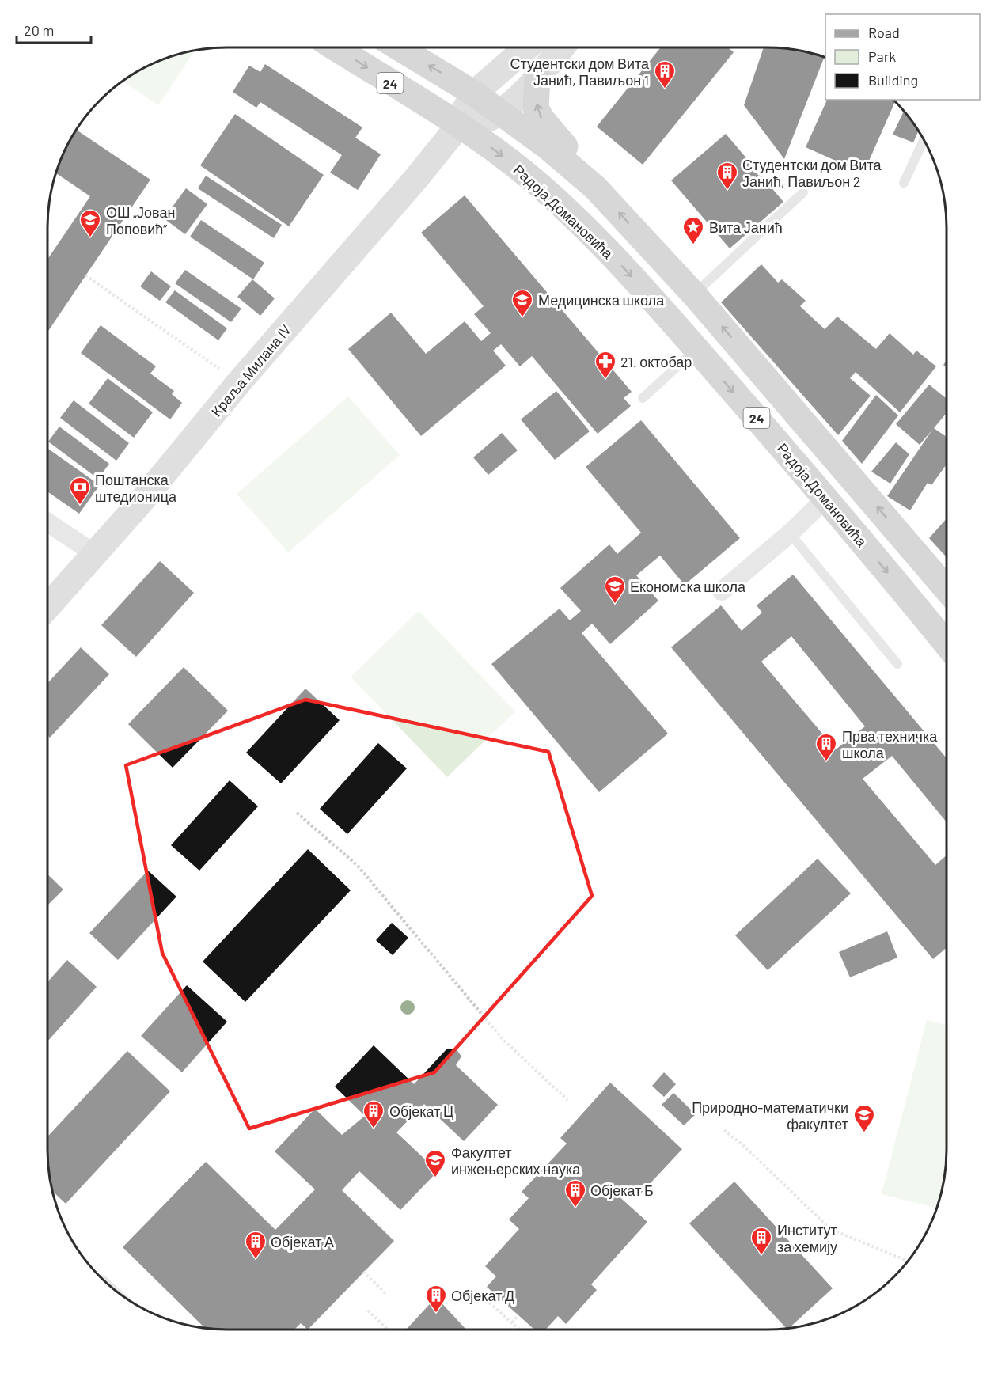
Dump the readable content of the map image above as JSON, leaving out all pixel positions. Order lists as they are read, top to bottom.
{
  "streets": {
    "main road": ["24", "Радоја Домановића", "Краља Милана IV"]
  },
  "crossings": [
    ["24", "Радоја Домановића"],
    ["24", "Краља Милана IV"],
    ["Радоја Домановића", "Краља Милана IV"]
  ],
  "places": {
    "building": [
      "Студентски дом Вита Јанић, Павиљон 1",
      "Студентски дом Вита Јанић, Павиљон 2",
      "Прва техничка школа",
      "Објекат Ц",
      "Објекат Б",
      "Институт за хемију",
      "Објекат А",
      "Објекат Д"
    ],
    "school or university": [
      "ОШ „Јован Поповић”",
      "Медицинска школа",
      "Економска школа",
      "Природно-математички факултет",
      "Факултет инжењерских наука"
    ],
    "place": ["Вита Јанић"],
    "pharmacy": ["21. октобар"],
    "bank": ["Поштанска штедионица"]
  },
  "legend": ["Road", "Park", "Building"],
  "scale_bar": "20 m"
}
